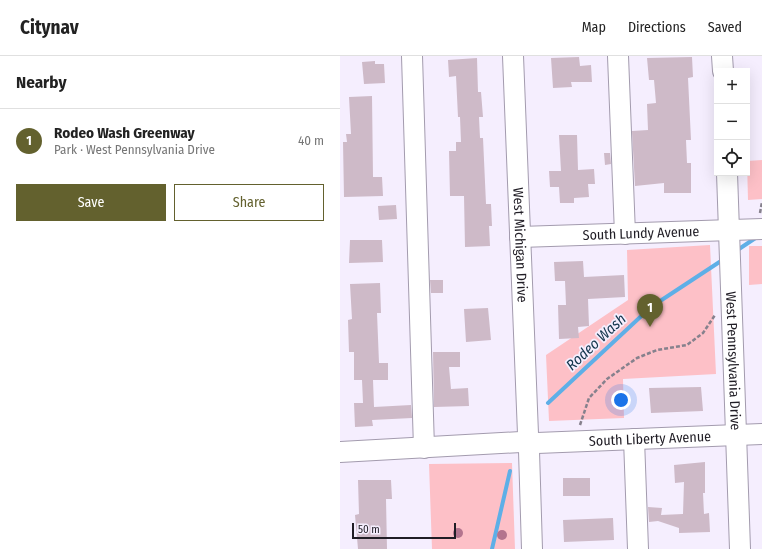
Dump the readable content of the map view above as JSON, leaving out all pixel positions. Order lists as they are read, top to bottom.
{
  "streets": {
    "street": [
      "South Lundy Avenue",
      "West Michigan Drive",
      "West Pennsylvania Drive",
      "South Liberty Avenue"
    ]
  },
  "crossings": [
    ["South Lundy Avenue", "West Michigan Drive"],
    ["South Lundy Avenue", "West Pennsylvania Drive"],
    ["West Michigan Drive", "South Liberty Avenue"],
    ["West Pennsylvania Drive", "South Liberty Avenue"]
  ],
  "water": ["Rodeo Wash"],
  "scale_bar": "50 m",
  "page": {
    "header": "Citynav",
    "nav": ["Map", "Directions", "Saved"],
    "heading": "Nearby",
    "map_buttons": ["+", "−"],
    "list": [
      {
        "mark": "1",
        "name": "Rodeo Wash Greenway",
        "note": "Park · West Pennsylvania Drive",
        "value": "40 m"
      }
    ],
    "buttons": ["Save", "Share"],
    "pins": "1",
    "scale": "50 m"
  }
}
